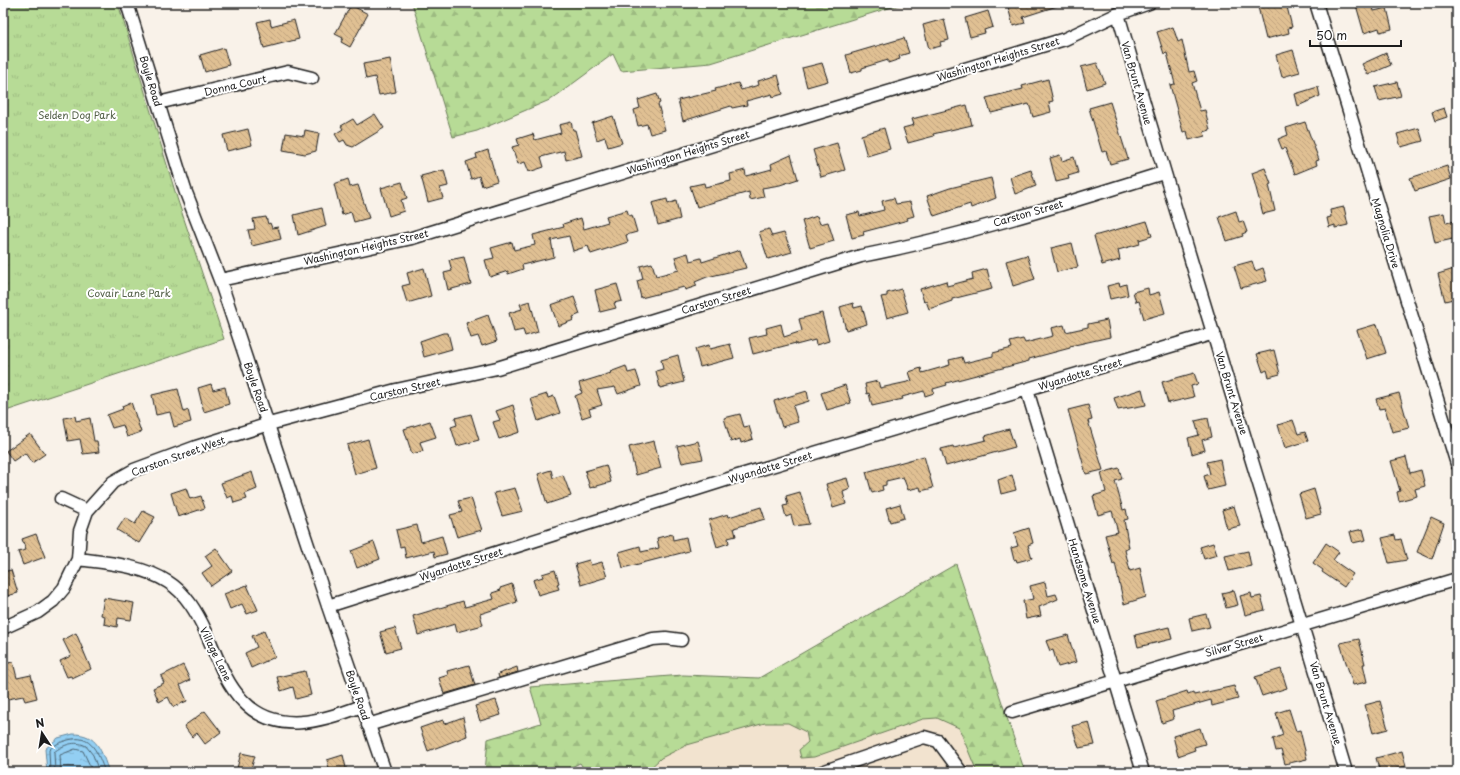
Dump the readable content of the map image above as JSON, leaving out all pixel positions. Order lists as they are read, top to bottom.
{
  "streets": {
    "street": [
      "Washington Heights Street",
      "Boyle Road",
      "Van Brunt Avenue",
      "Donna Court",
      "Carston Street",
      "Magnolia Drive",
      "Wyandotte Street",
      "Carston Street West",
      "Handsome Avenue",
      "Silver Street",
      "Village Lane"
    ]
  },
  "crossings": [
    ["Washington Heights Street", "Boyle Road"],
    ["Washington Heights Street", "Van Brunt Avenue"],
    ["Boyle Road", "Donna Court"],
    ["Boyle Road", "Carston Street"],
    ["Boyle Road", "Wyandotte Street"],
    ["Boyle Road", "Carston Street West"],
    ["Boyle Road", "Village Lane"],
    ["Van Brunt Avenue", "Carston Street"],
    ["Van Brunt Avenue", "Wyandotte Street"],
    ["Van Brunt Avenue", "Silver Street"],
    ["Carston Street", "Carston Street West"],
    ["Wyandotte Street", "Handsome Avenue"],
    ["Carston Street West", "Village Lane"],
    ["Handsome Avenue", "Silver Street"]
  ],
  "parks": ["Selden Dog Park", "Covair Lane Park"],
  "scale_bar": "50 m",
  "north": "top"
}
